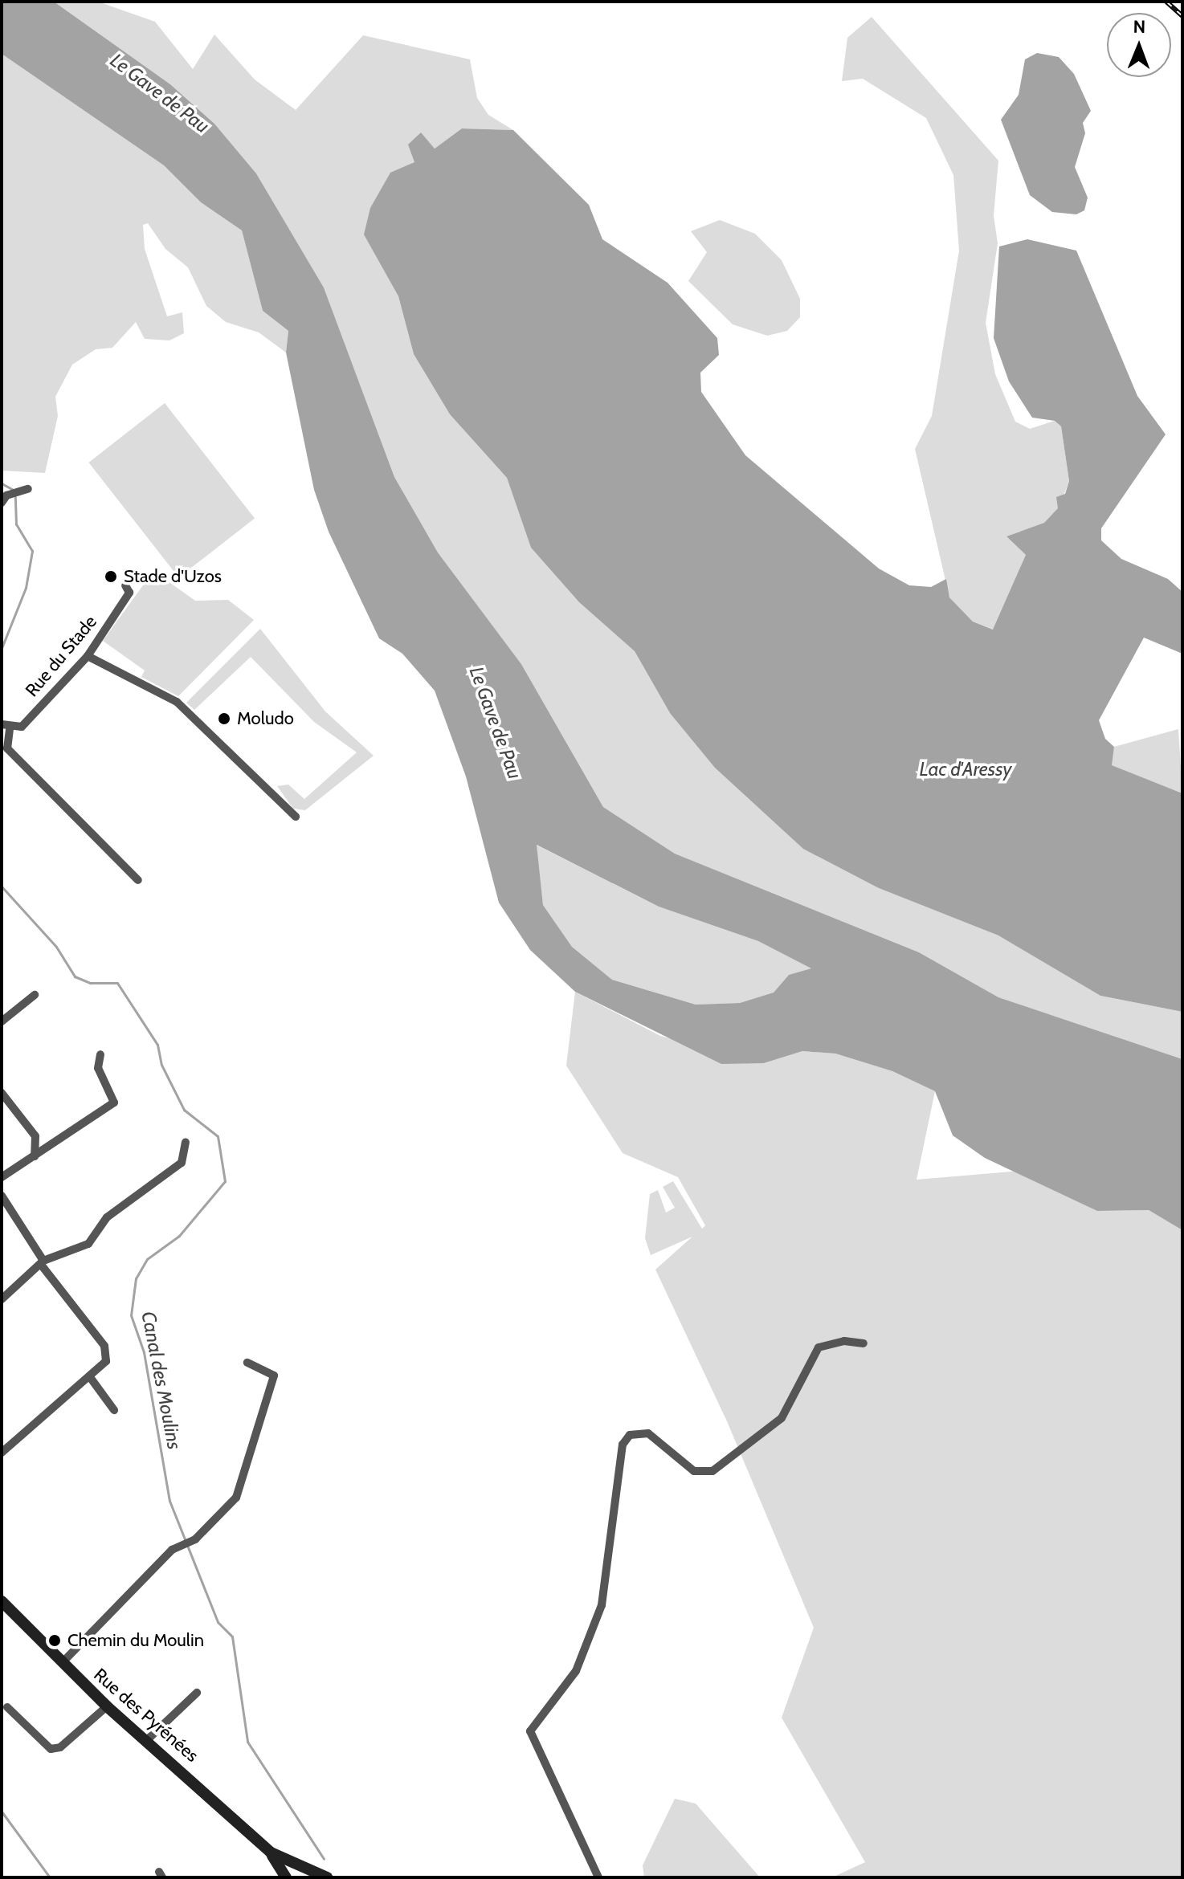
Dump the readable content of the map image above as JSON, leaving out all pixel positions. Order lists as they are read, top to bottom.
{
  "streets": {
    "main road": ["Rue des Pyrénées"],
    "street": ["Rue du Stade"]
  },
  "water": ["Le Gave de Pau", "Lac d'Aressy", "Canal des Moulins"],
  "places": ["Stade d'Uzos", "Moludo", "Chemin du Moulin"],
  "north": "top"
}
